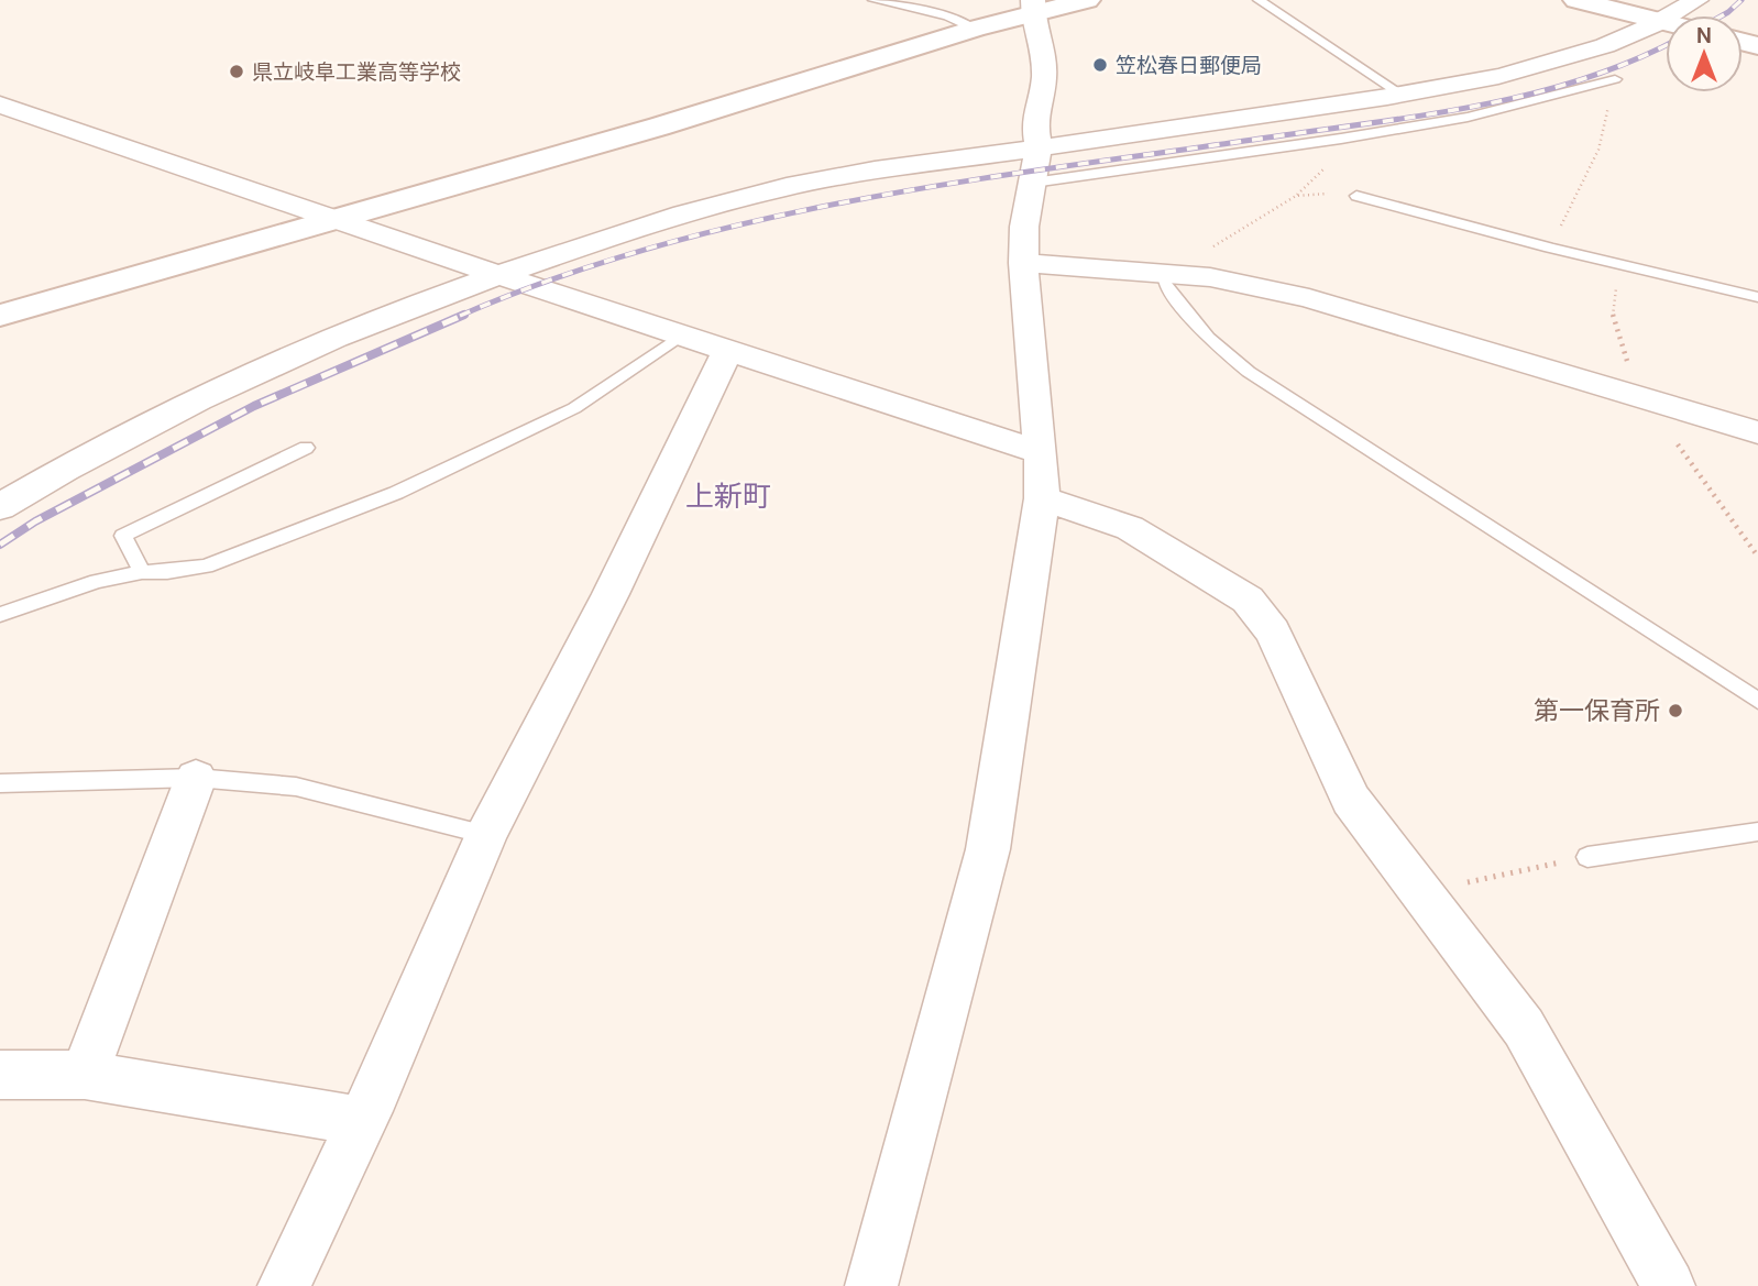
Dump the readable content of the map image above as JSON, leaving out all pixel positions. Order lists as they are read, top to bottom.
{
  "districts": ["上新町"],
  "places": ["笠松春日郵便局", "県立岐阜工業高等学校", "第一保育所"],
  "north": "top"
}
